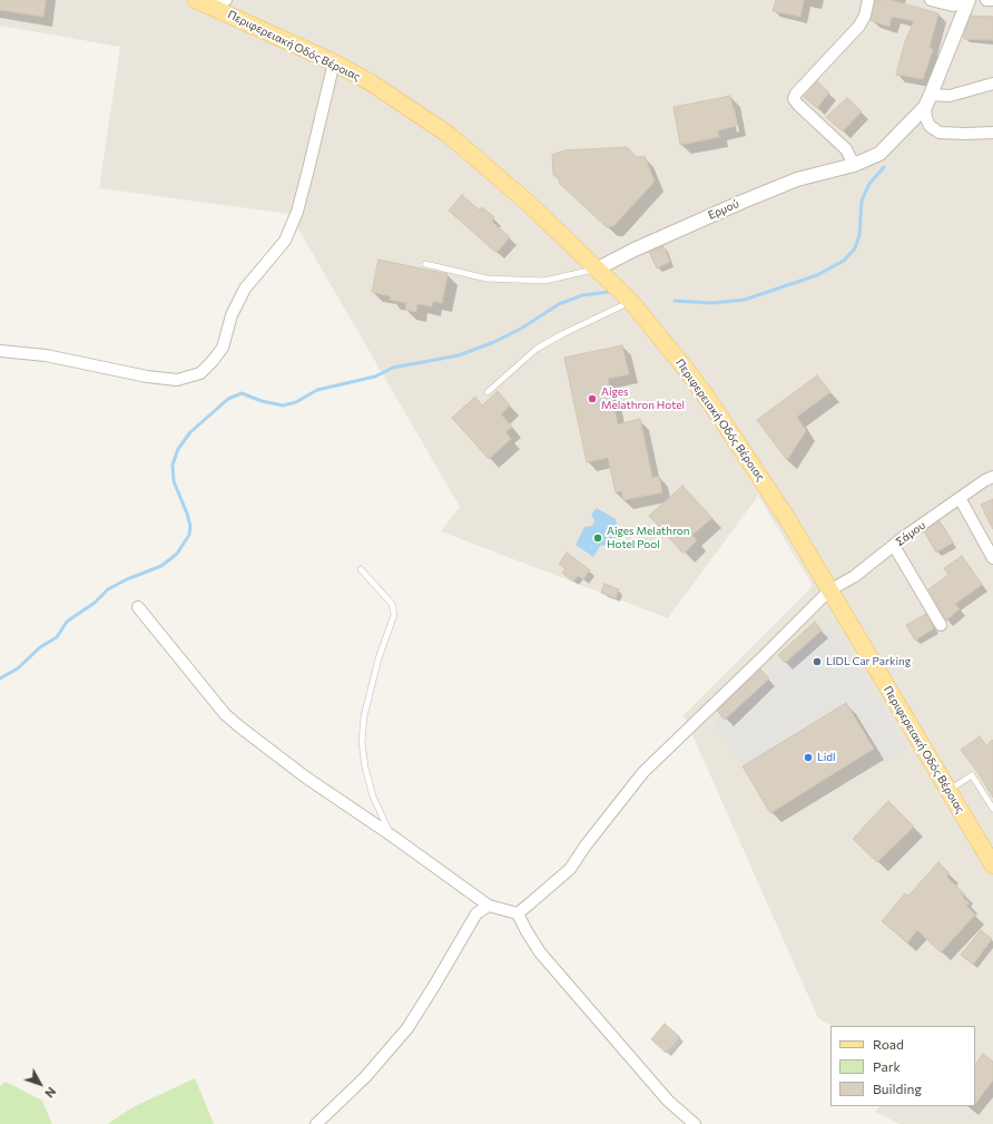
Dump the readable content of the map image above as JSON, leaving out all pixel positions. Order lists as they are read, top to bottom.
{
  "streets": {
    "main road": ["Περιφερειακή Οδός Βέροιας"],
    "street": ["Ερμού", "Σάμου"]
  },
  "crossings": [
    ["Περιφερειακή Οδός Βέροιας", "Ερμού"],
    ["Περιφερειακή Οδός Βέροιας", "Σάμου"]
  ],
  "places": [
    "Aiges Melathron Hotel",
    "Aiges Melathron Hotel Pool",
    "LIDL Car Parking",
    "Lidl"
  ],
  "legend": ["Road", "Park", "Building"],
  "north": "bottom right"
}
